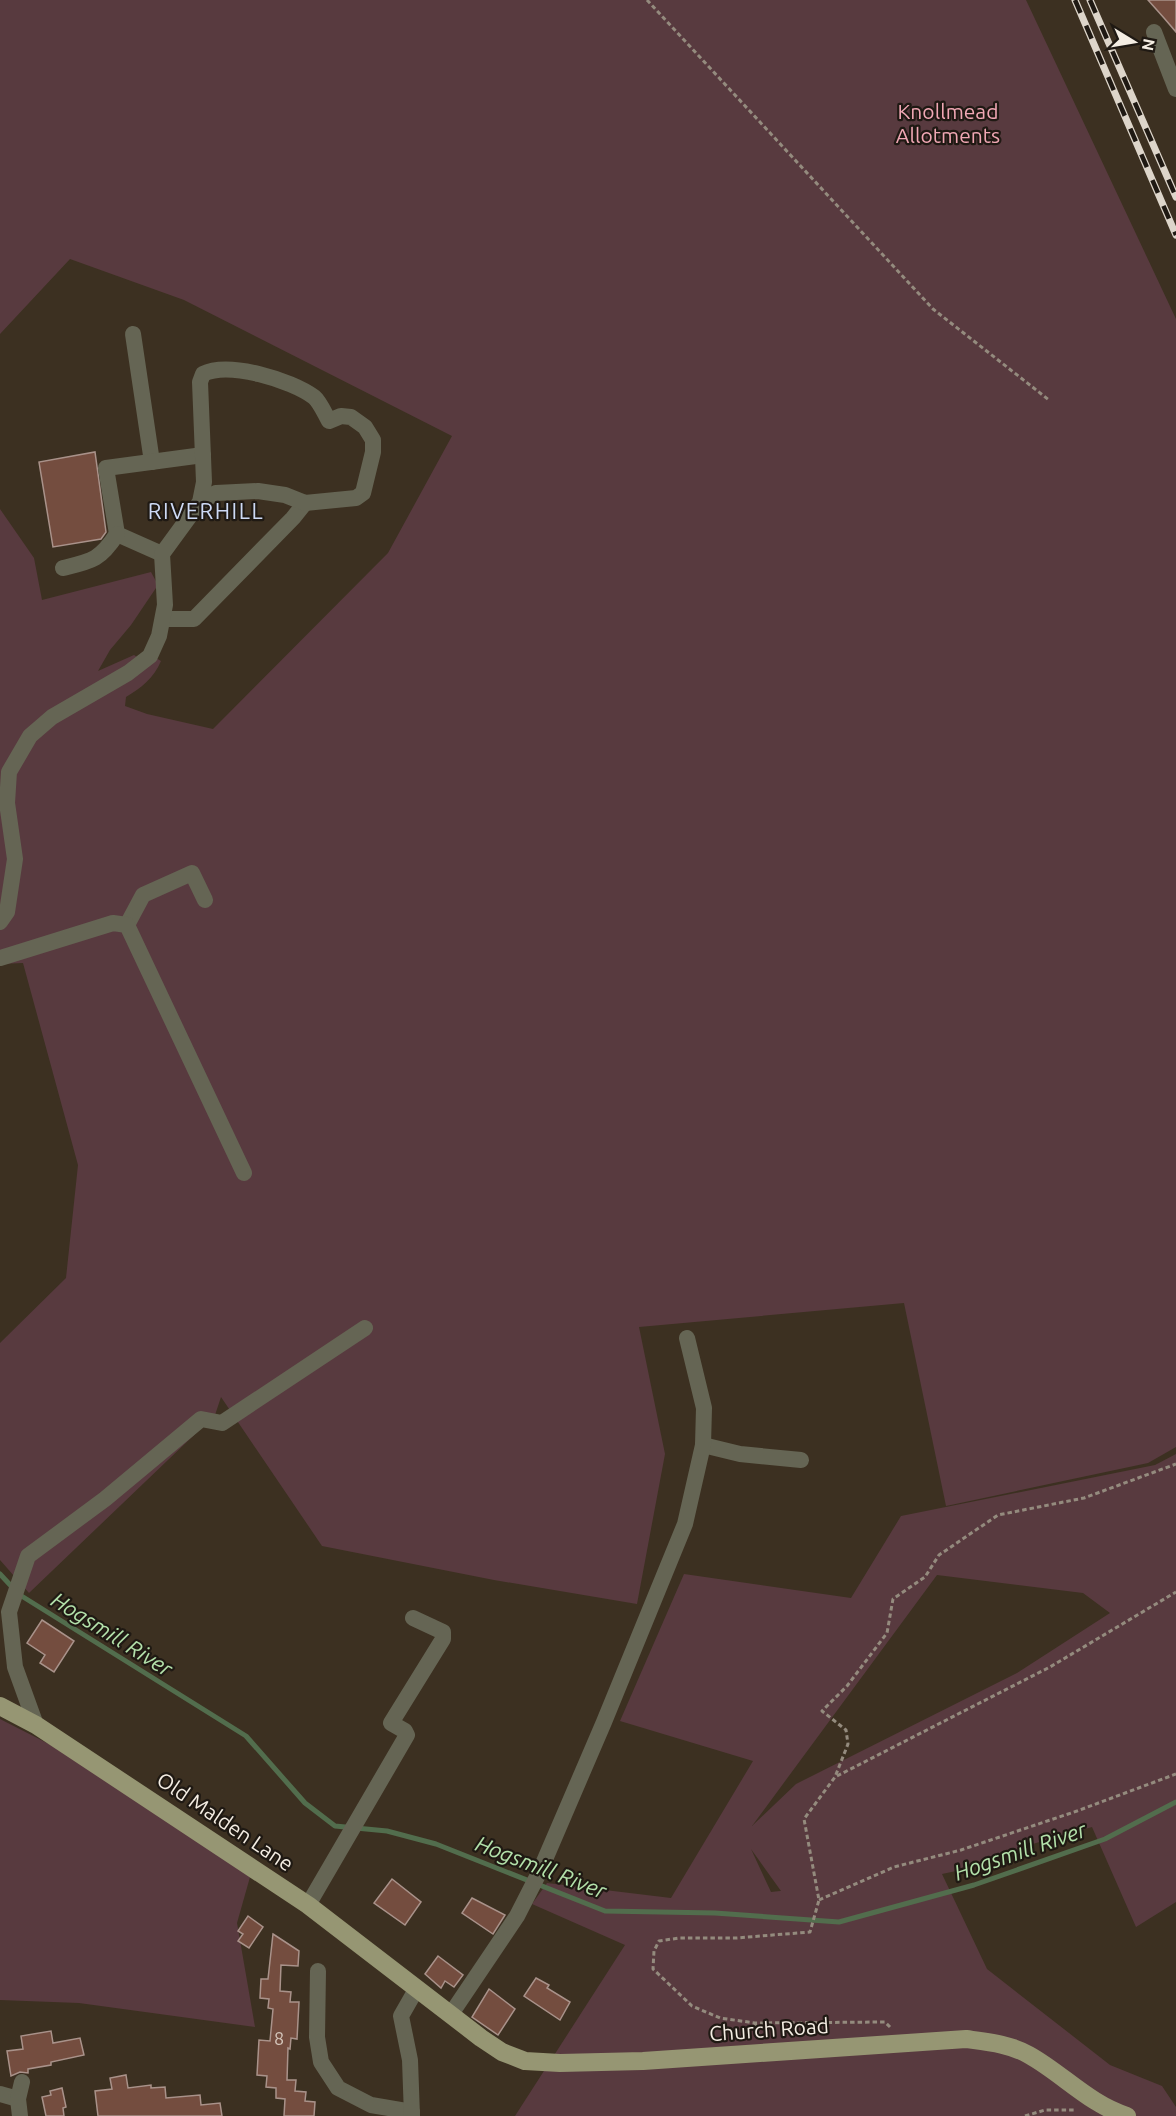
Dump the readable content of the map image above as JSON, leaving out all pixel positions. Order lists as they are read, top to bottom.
{
  "streets": {
    "main road": ["Old Malden Lane", "Church Road"]
  },
  "crossings": [
    ["Old Malden Lane", "Church Road"]
  ],
  "districts": ["RIVERHILL"],
  "water": ["Hogsmill River"],
  "parks": ["Knollmead Allotments"],
  "house_numbers": ["8"],
  "north": "right"
}
